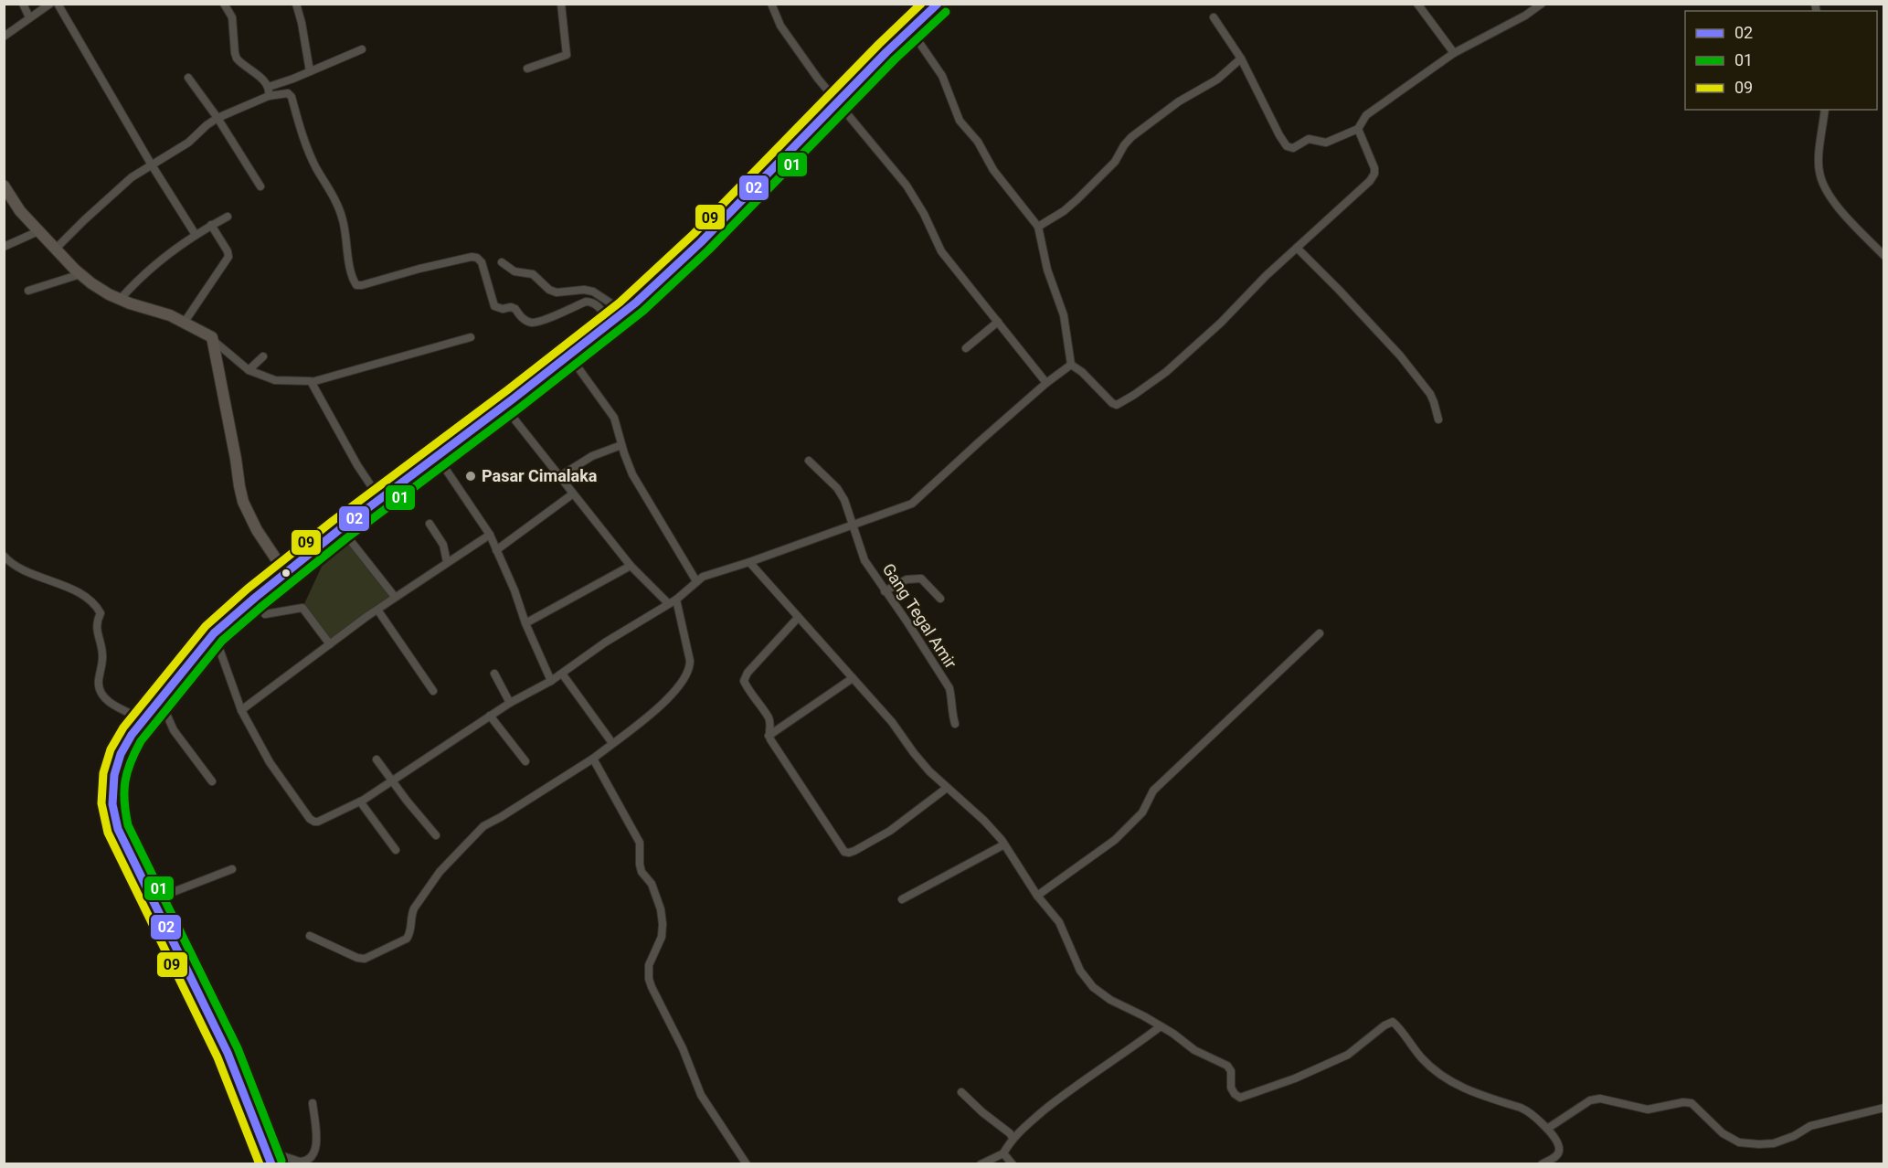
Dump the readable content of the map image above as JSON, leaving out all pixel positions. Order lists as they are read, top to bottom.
{
  "streets": {
    "street": ["Gang Tegal Amir"]
  },
  "places": ["Pasar Cimalaka"],
  "lines": ["transit line 02", "transit line 09", "transit line 01"],
  "legend": ["02", "01", "09"]
}
